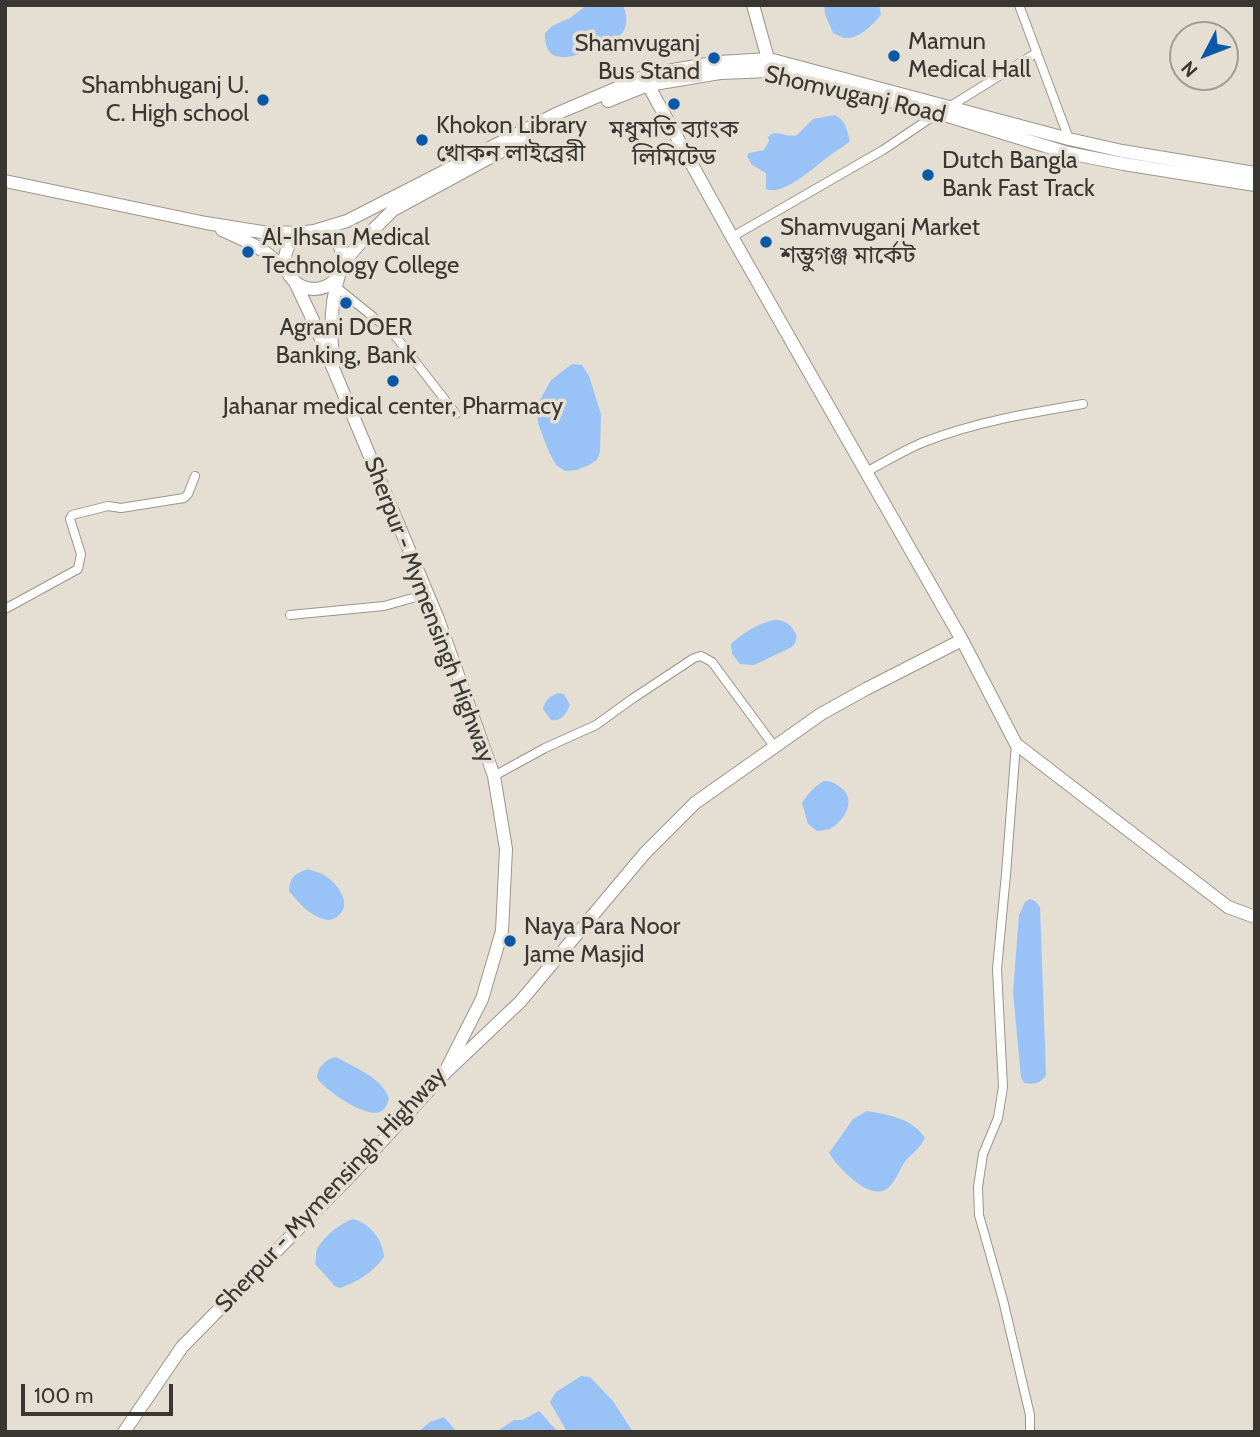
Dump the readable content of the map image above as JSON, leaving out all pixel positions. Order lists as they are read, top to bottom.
{
  "streets": {
    "main road": ["Shomvuganj Road", "Sherpur - Mymensingh Highway"]
  },
  "crossings": [
    ["Shomvuganj Road", "Sherpur - Mymensingh Highway"]
  ],
  "places": [
    "Mamun Medical Hall",
    "Shamvuganj Bus Stand",
    "Shambhuganj U. C. High school",
    "মধুমতি ব্যাংক লিমিটেড",
    "Khokon Library খোকন লাইব্রেরী",
    "Dutch Bangla Bank Fast Track",
    "Shamvuganj Market শম্ভুগঞ্জ মার্কেট",
    "Al-Ihsan Medical Technology College",
    "Agrani DOER Banking, Bank",
    "Jahanar medical center, Pharmacy",
    "Naya Para Noor Jame Masjid"
  ],
  "scale_bar": "100 m",
  "north": "bottom left"
}
